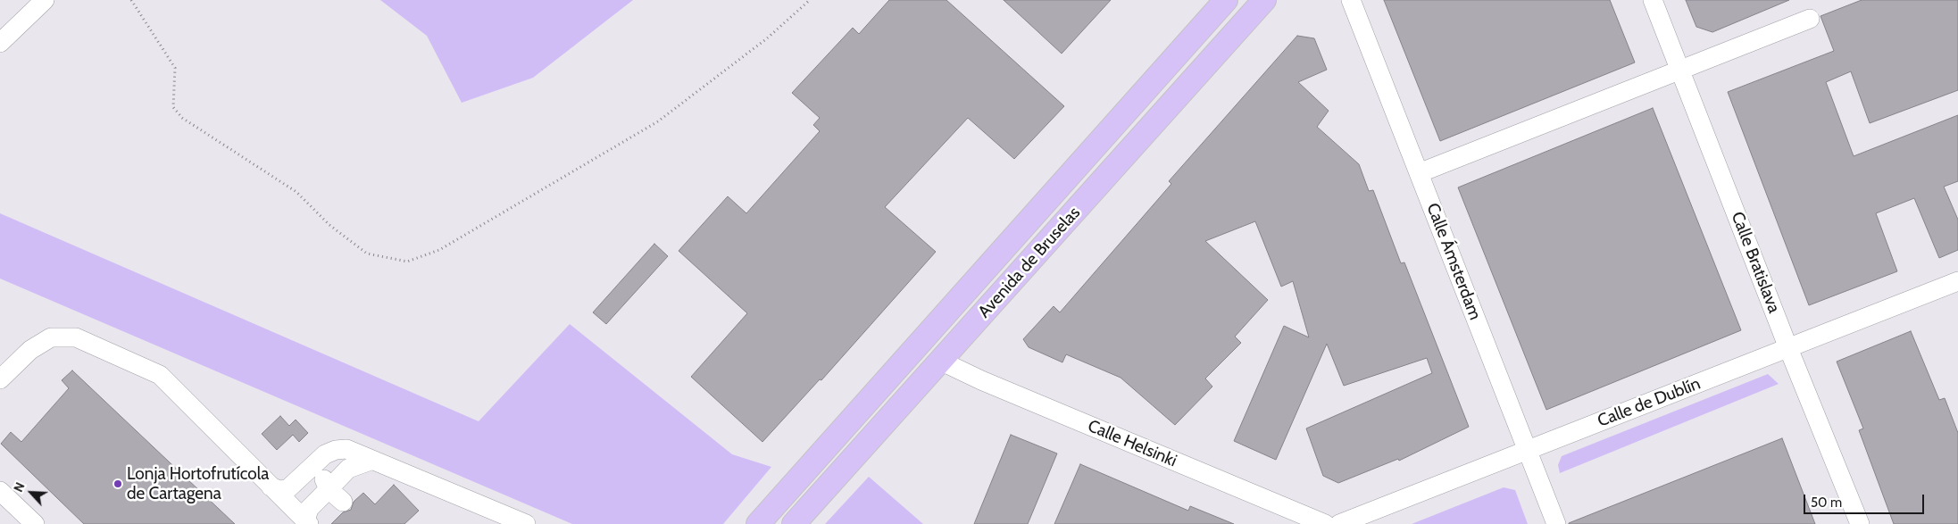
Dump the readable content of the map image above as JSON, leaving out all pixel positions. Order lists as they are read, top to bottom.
{
  "streets": {
    "main road": ["Avenida de Bruselas"],
    "street": [
      "Calle Ámsterdam",
      "Calle Bratislava",
      "Calle de Dublín",
      "Calle Helsinki"
    ]
  },
  "crossings": [
    ["Calle Ámsterdam", "Calle de Dublín"],
    ["Avenida de Bruselas", "Calle Helsinki"],
    ["Calle Bratislava", "Calle de Dublín"]
  ],
  "places": ["Lonja Hortofrutícola de Cartagena"],
  "scale_bar": "50 m",
  "north": "top left"
}
